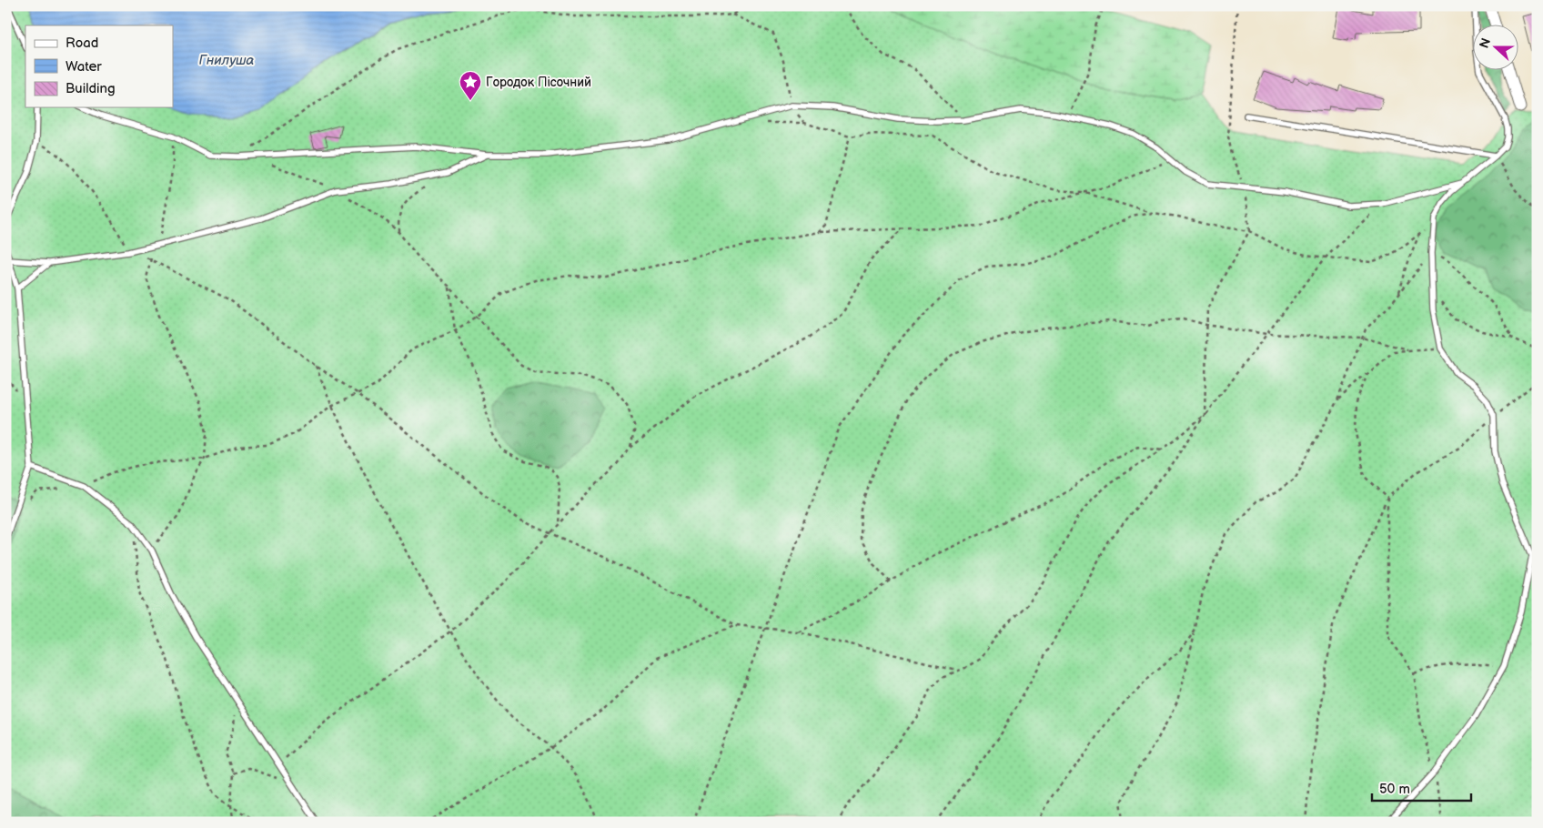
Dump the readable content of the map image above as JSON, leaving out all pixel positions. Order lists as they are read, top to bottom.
{
  "water": ["Гнилуша"],
  "places": {
    "place": ["Городок Пісочний"]
  },
  "legend": ["Road", "Water", "Building"],
  "scale_bar": "50 m",
  "north": "left"
}
